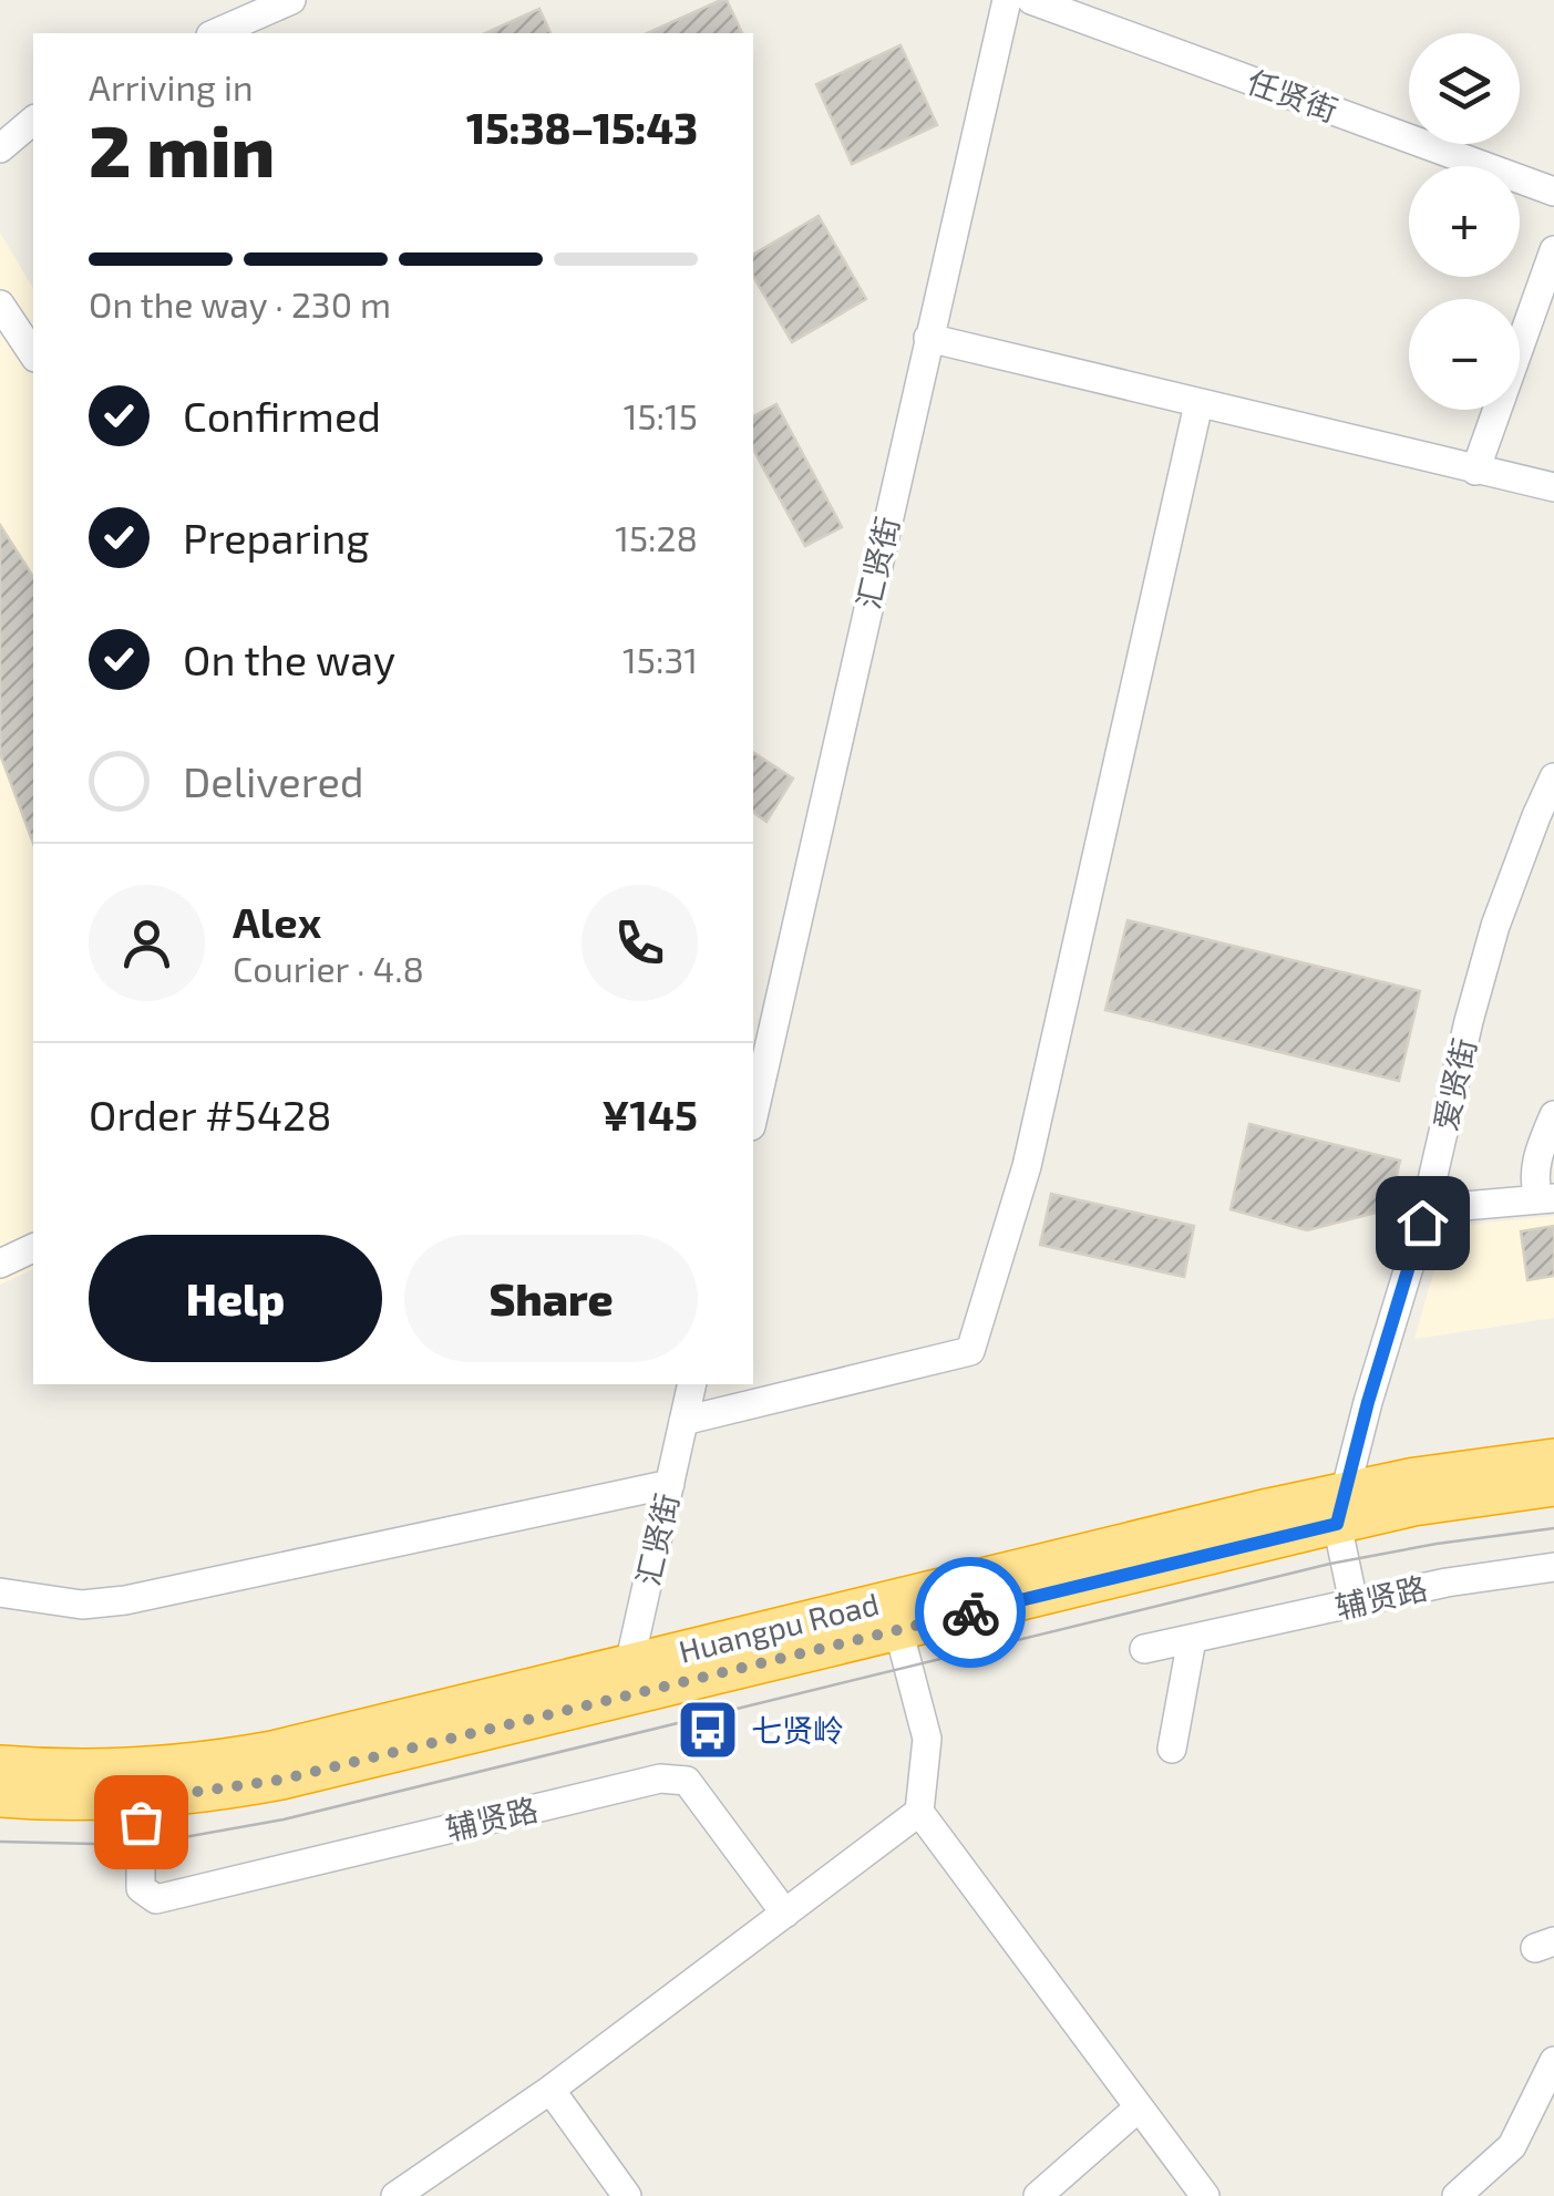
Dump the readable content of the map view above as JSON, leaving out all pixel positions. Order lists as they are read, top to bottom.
{
  "streets": {
    "highway": ["Huangpu Road"],
    "street": [
      "任贤街",
      "汇贤街",
      "爱贤街",
      "辅贤路"
    ]
  },
  "crossings": [
    ["汇贤街", "Huangpu Road"],
    ["爱贤街", "Huangpu Road"],
    ["辅贤路", "Huangpu Road"]
  ],
  "places": {
    "bus stop": ["七贤岭"]
  },
  "page": {
    "map_buttons": ["+", "−"],
    "heading": ["2 min", "Arriving in", "15:38–15:43"],
    "panel": [
      "Alex",
      "Courier · 4.8",
      "Order #5428",
      "¥145"
    ],
    "bar": "On the way · 230 m",
    "list": [
      ["Confirmed", "15:15"],
      ["Preparing", "15:28"],
      ["On the way", "15:31"],
      "Delivered"
    ],
    "buttons": ["Help", "Share"]
  }
}
